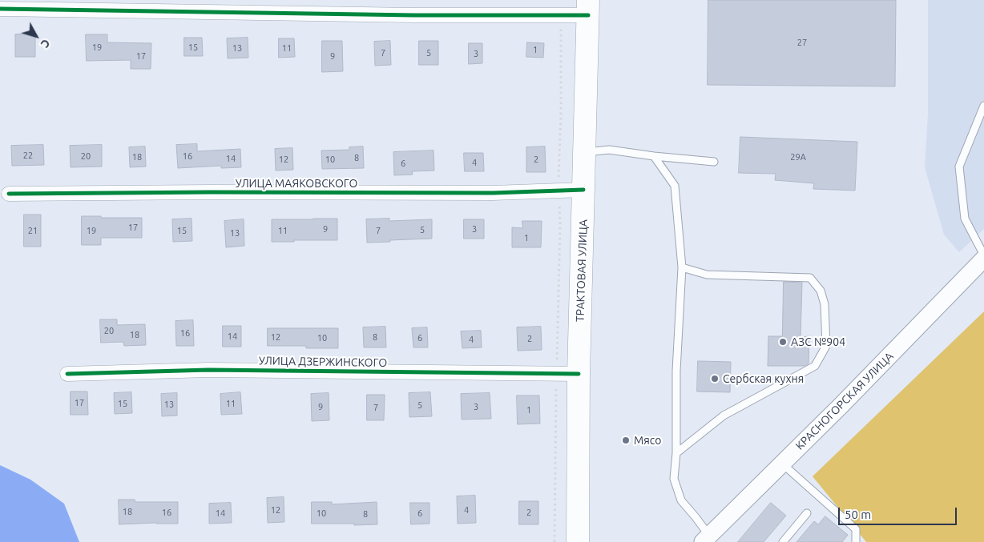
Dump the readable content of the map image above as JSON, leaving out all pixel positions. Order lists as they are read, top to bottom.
{
  "streets": {
    "main road": ["ТРАКТОВАЯ УЛИЦА"],
    "street": ["УЛИЦА МАЯКОВСКОГО", "УЛИЦА ДЗЕРЖИНСКОГО", "КРАСНОГОРСКАЯ УЛИЦА"]
  },
  "crossings": [
    ["УЛИЦА МАЯКОВСКОГО", "ТРАКТОВАЯ УЛИЦА"],
    ["ТРАКТОВАЯ УЛИЦА", "УЛИЦА ДЗЕРЖИНСКОГО"]
  ],
  "places": ["АЗС №904", "Сербская кухня", "Мясо"],
  "house_numbers": [
    "27",
    "19",
    "15",
    "13",
    "11",
    "1",
    "7",
    "5",
    "3",
    "17",
    "9",
    "22",
    "20",
    "16",
    "18",
    "29А",
    "8",
    "14",
    "12",
    "10",
    "2",
    "4",
    "6",
    "17",
    "9",
    "3",
    "5",
    "21",
    "19",
    "15",
    "11",
    "7",
    "13",
    "1",
    "20",
    "16",
    "18",
    "14",
    "12",
    "8",
    "10",
    "6",
    "2",
    "4",
    "17",
    "15",
    "11",
    "13",
    "5",
    "9",
    "3",
    "7",
    "1",
    "12",
    "4",
    "18",
    "16",
    "2",
    "14",
    "10",
    "6",
    "8"
  ],
  "scale_bar": "50 m",
  "north": "bottom right"
}
